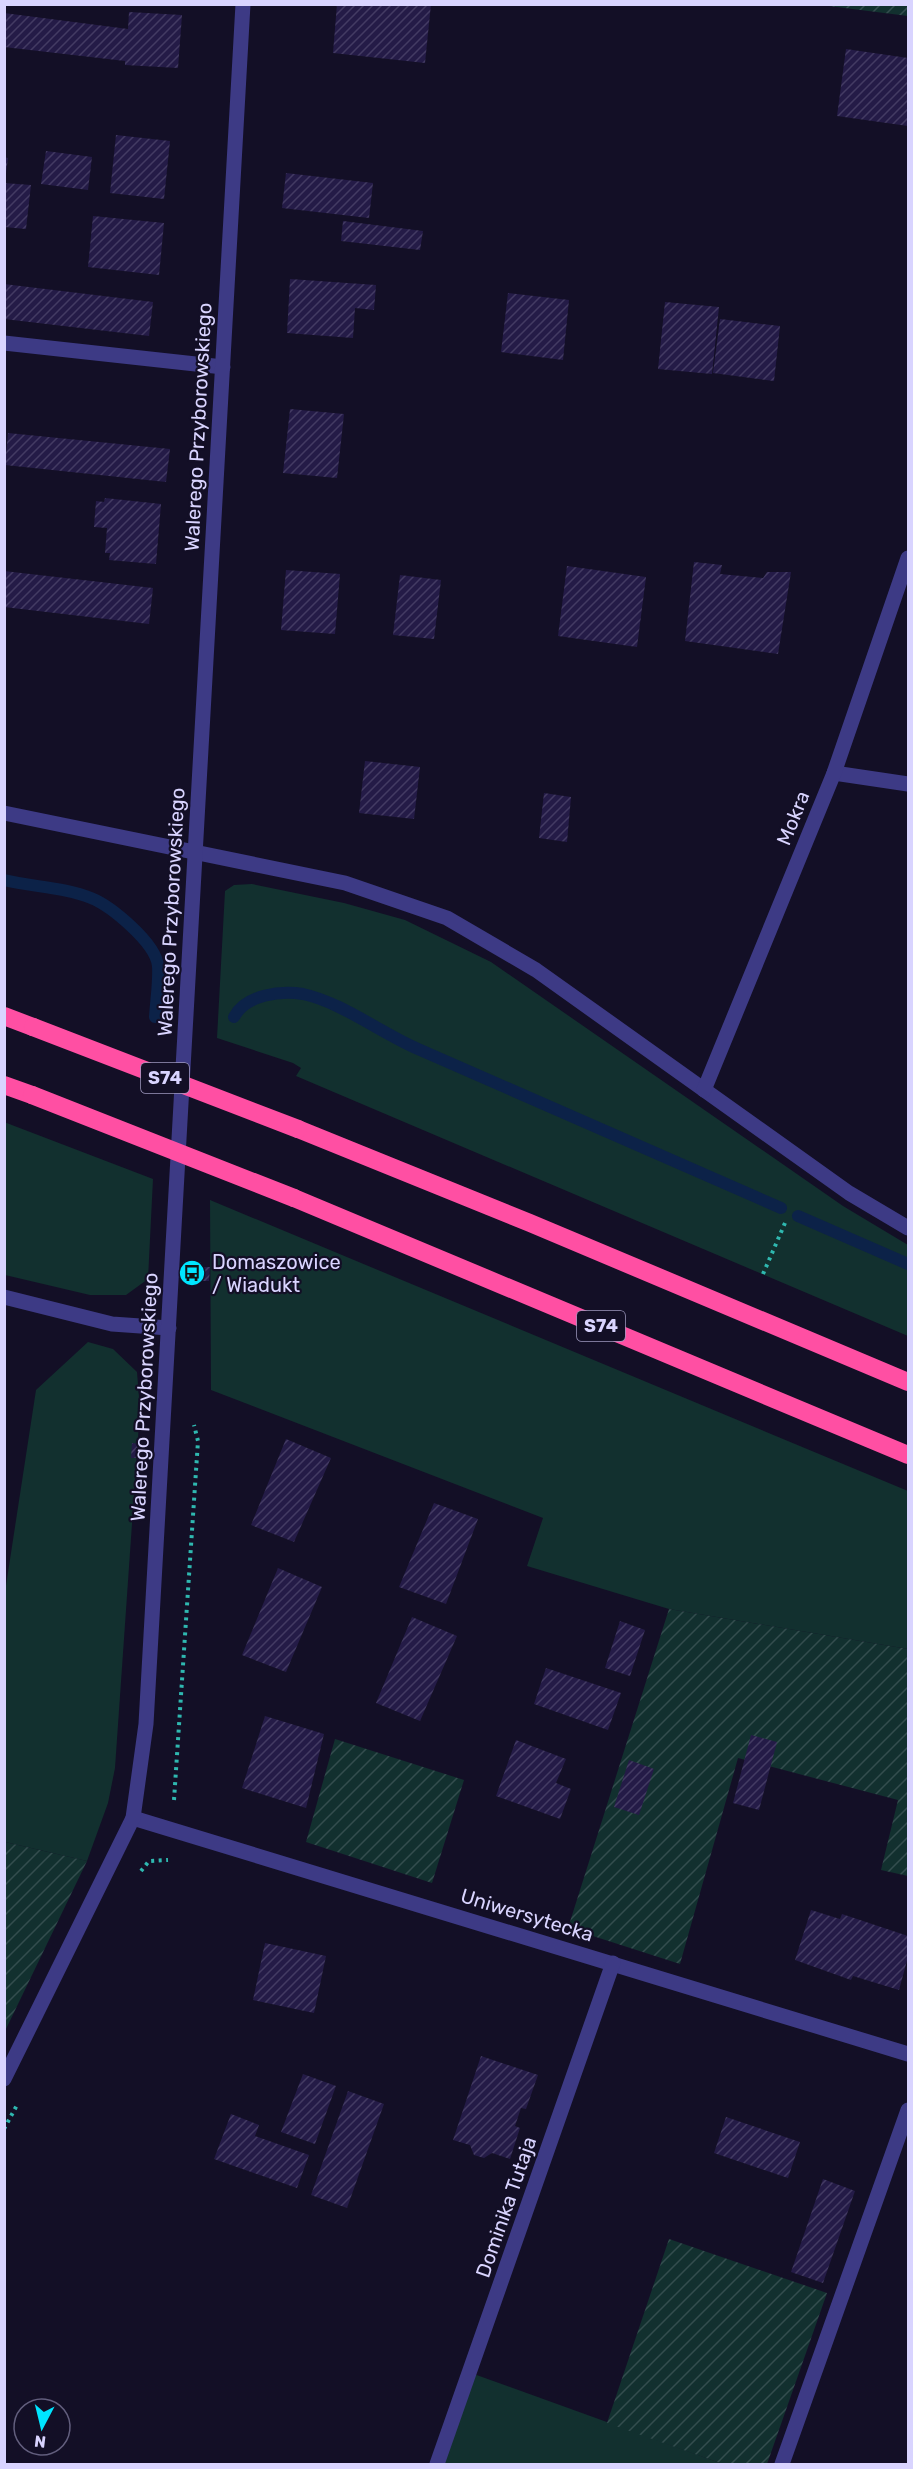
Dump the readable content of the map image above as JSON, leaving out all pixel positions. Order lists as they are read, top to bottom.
{
  "streets": {
    "highway": ["S74"],
    "street": [
      "Walerego Przyborowskiego",
      "Mokra",
      "Uniwersytecka",
      "Dominika Tutaja"
    ]
  },
  "crossings": [
    ["Walerego Przyborowskiego", "Uniwersytecka"],
    ["Uniwersytecka", "Dominika Tutaja"]
  ],
  "places": {
    "bus stop": ["Domaszowice / Wiadukt"]
  },
  "north": "bottom"
}
